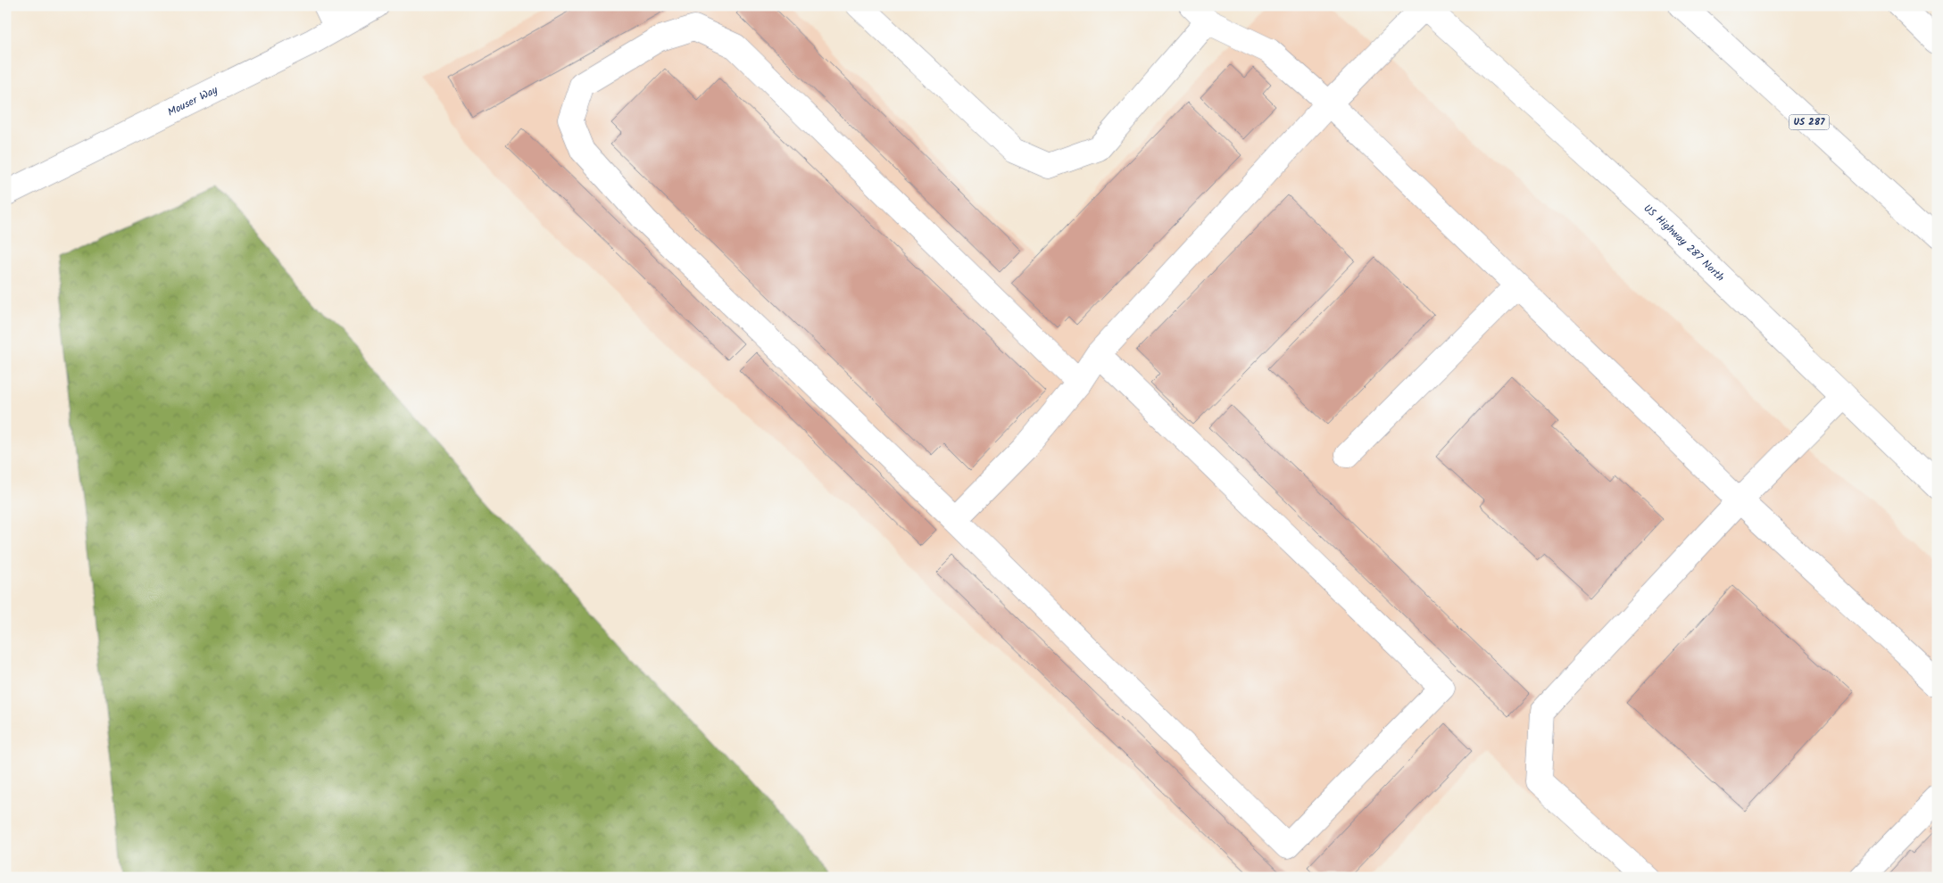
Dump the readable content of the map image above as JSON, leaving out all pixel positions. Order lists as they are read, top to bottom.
{
  "streets": {
    "main road": ["Mouser Way", "US 287", "US Highway 287 North"]
  }
}
